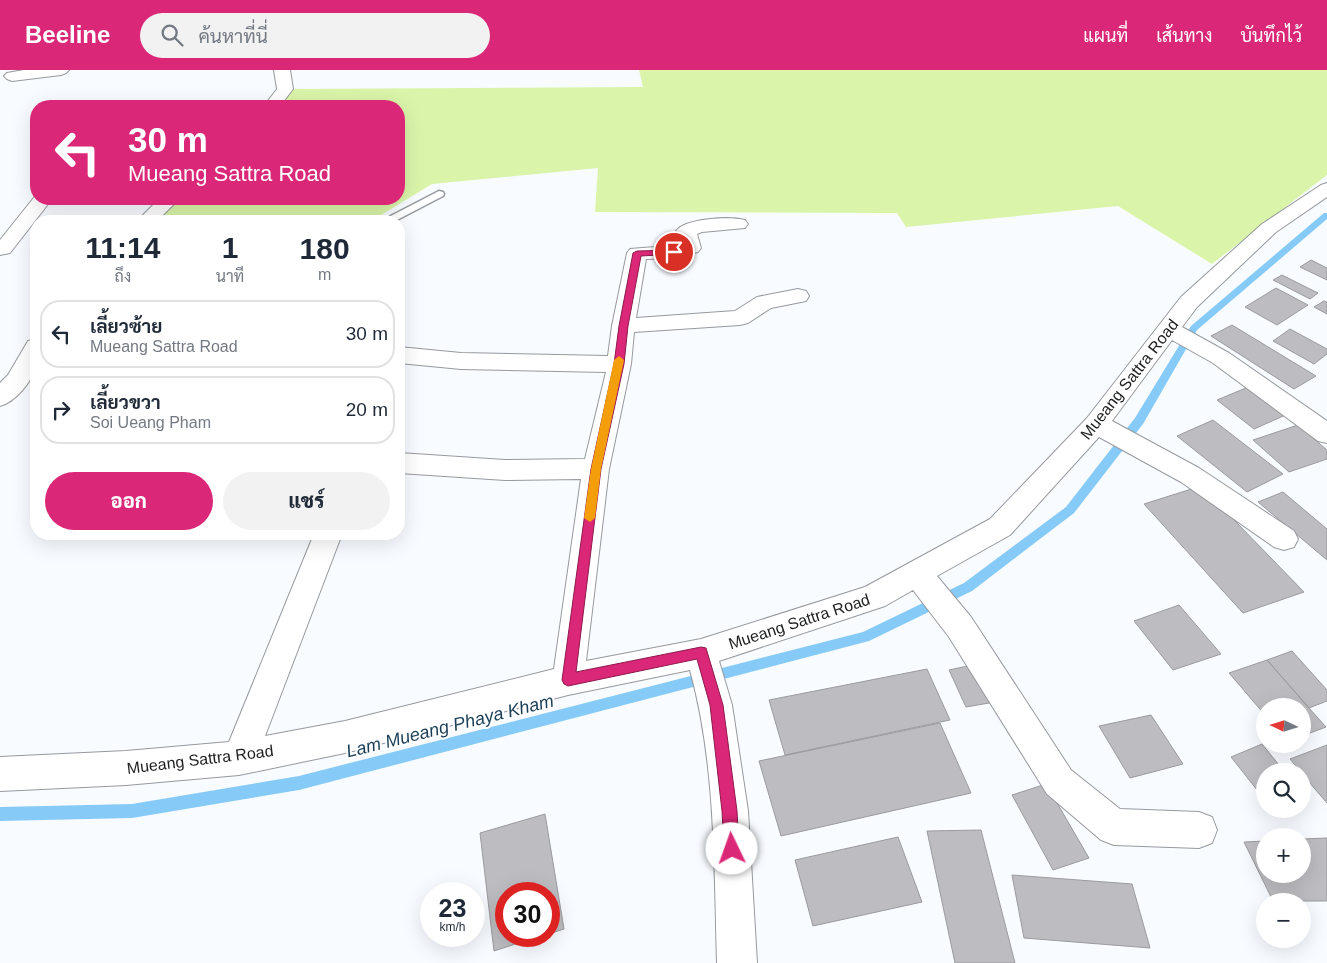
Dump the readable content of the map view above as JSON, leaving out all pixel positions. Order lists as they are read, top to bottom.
{
  "streets": {
    "street": ["Mueang Sattra Road"]
  },
  "water": ["Lam Mueang Phaya Kham"],
  "north": "left",
  "page": {
    "header": "Beeline",
    "search": "ค้นหาที่นี่",
    "nav": ["แผนที่", "เส้นทาง", "บันทึกไว้"],
    "turn": ["30 m", "Mueang Sattra Road"],
    "eta": [
      "11:14",
      "ถึง",
      "1",
      "นาที",
      "180",
      "m"
    ],
    "list": [
      {
        "name": "เลี้ยวซ้าย",
        "note": "Mueang Sattra Road",
        "value": "30 m"
      },
      {
        "name": "เลี้ยวขวา",
        "note": "Soi Ueang Pham",
        "value": "20 m"
      }
    ],
    "buttons": ["ออก", "แชร์"],
    "map_buttons": ["+", "−"],
    "speed": "23 km/h",
    "limit": "30"
  }
}
